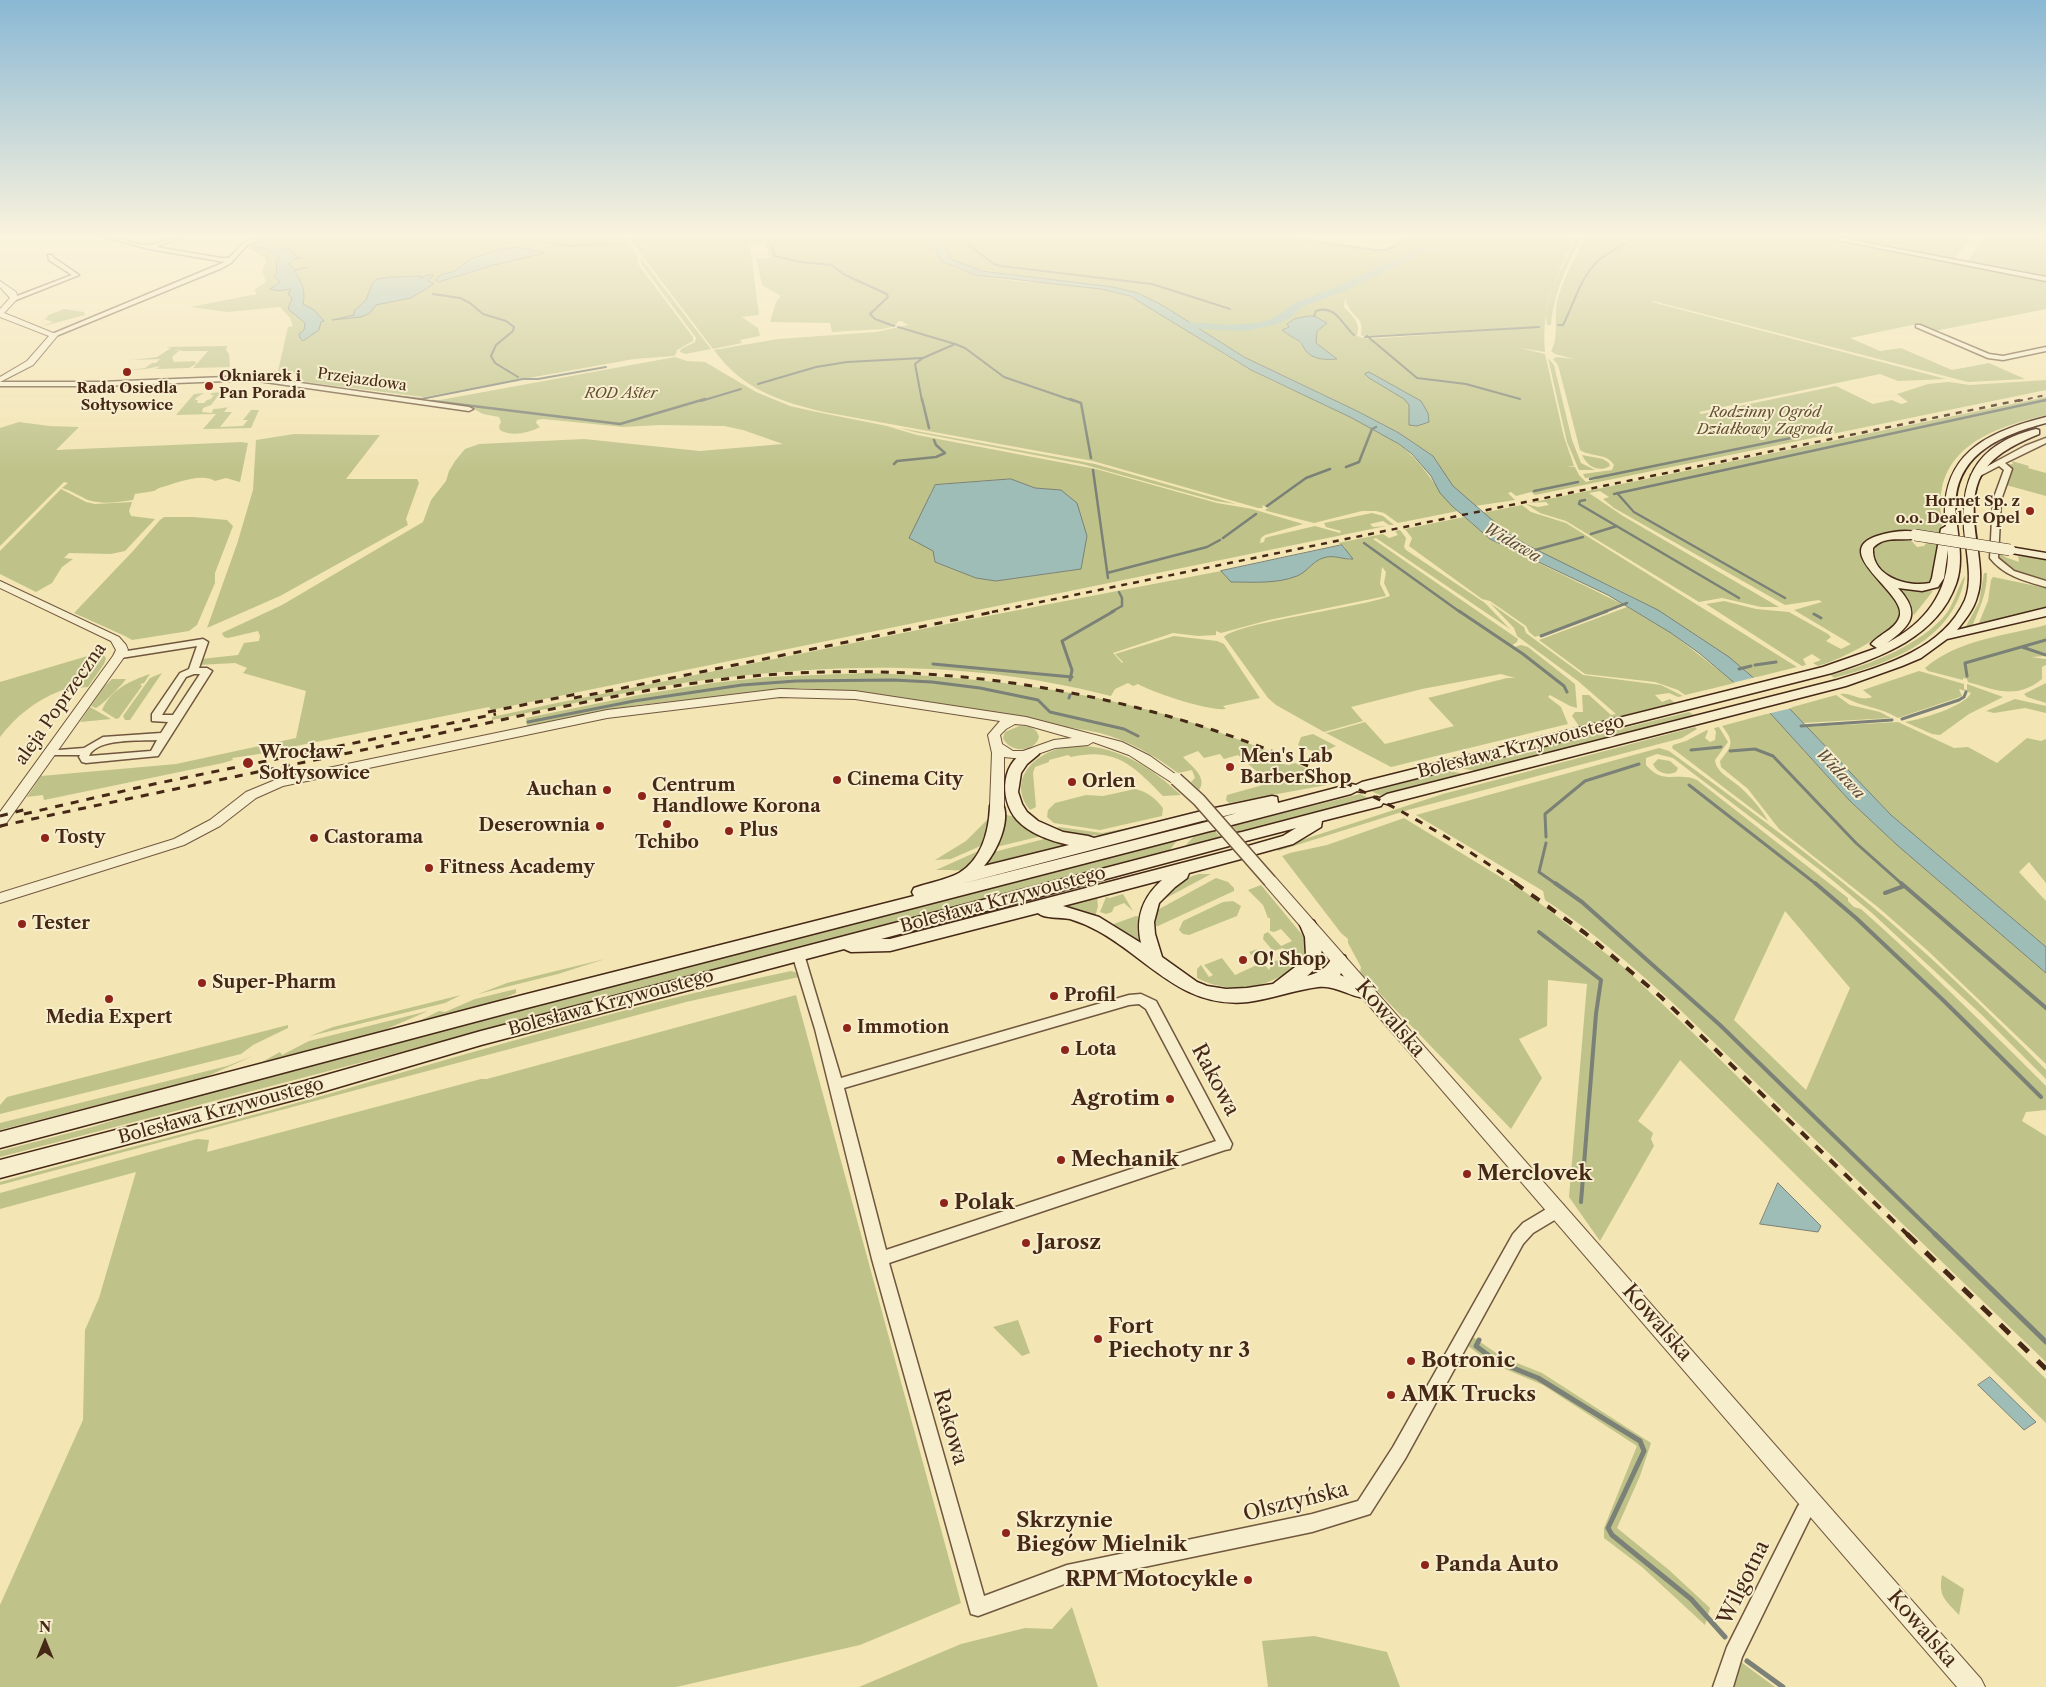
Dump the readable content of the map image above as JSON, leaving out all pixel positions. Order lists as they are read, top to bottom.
{
  "streets": {
    "main road": ["Bolesława Krzywoustego"],
    "street": [
      "Przejazdowa",
      "aleja Poprzeczna",
      "Kowalska",
      "Rakowa",
      "Olsztyńska",
      "Wilgotna"
    ]
  },
  "crossings": [
    ["Bolesława Krzywoustego", "Rakowa"],
    ["Kowalska", "Olsztyńska"],
    ["Kowalska", "Wilgotna"],
    ["Rakowa", "Olsztyńska"]
  ],
  "water": ["Widawa"],
  "parks": ["ROD Aster", "Rodzinny Ogród Działkowy Zagroda"],
  "places": [
    "Rada Osiedla Sołtysowice",
    "Okniarek i Pan Porada",
    "Hornet Sp. z o.o. Dealer Opel",
    "Wrocław Sołtysowice",
    "Men's Lab BarberShop",
    "Cinema City",
    "Orlen",
    "Auchan",
    "Centrum Handlowe Korona",
    "Tchibo",
    "Deserownia",
    "Plus",
    "Tosty",
    "Castorama",
    "Fitness Academy",
    "Tester",
    "O! Shop",
    "Super-Pharm",
    "Profil",
    "Media Expert",
    "Immotion",
    "Lota",
    "Agrotim",
    "Mechanik",
    "Merclovek",
    "Polak",
    "Jarosz",
    "Fort Piechoty nr 3",
    "Botronic",
    "AMK Trucks",
    "Skrzynie Biegów Mielnik",
    "Panda Auto",
    "RPM Motocykle"
  ],
  "north": "top"
}
